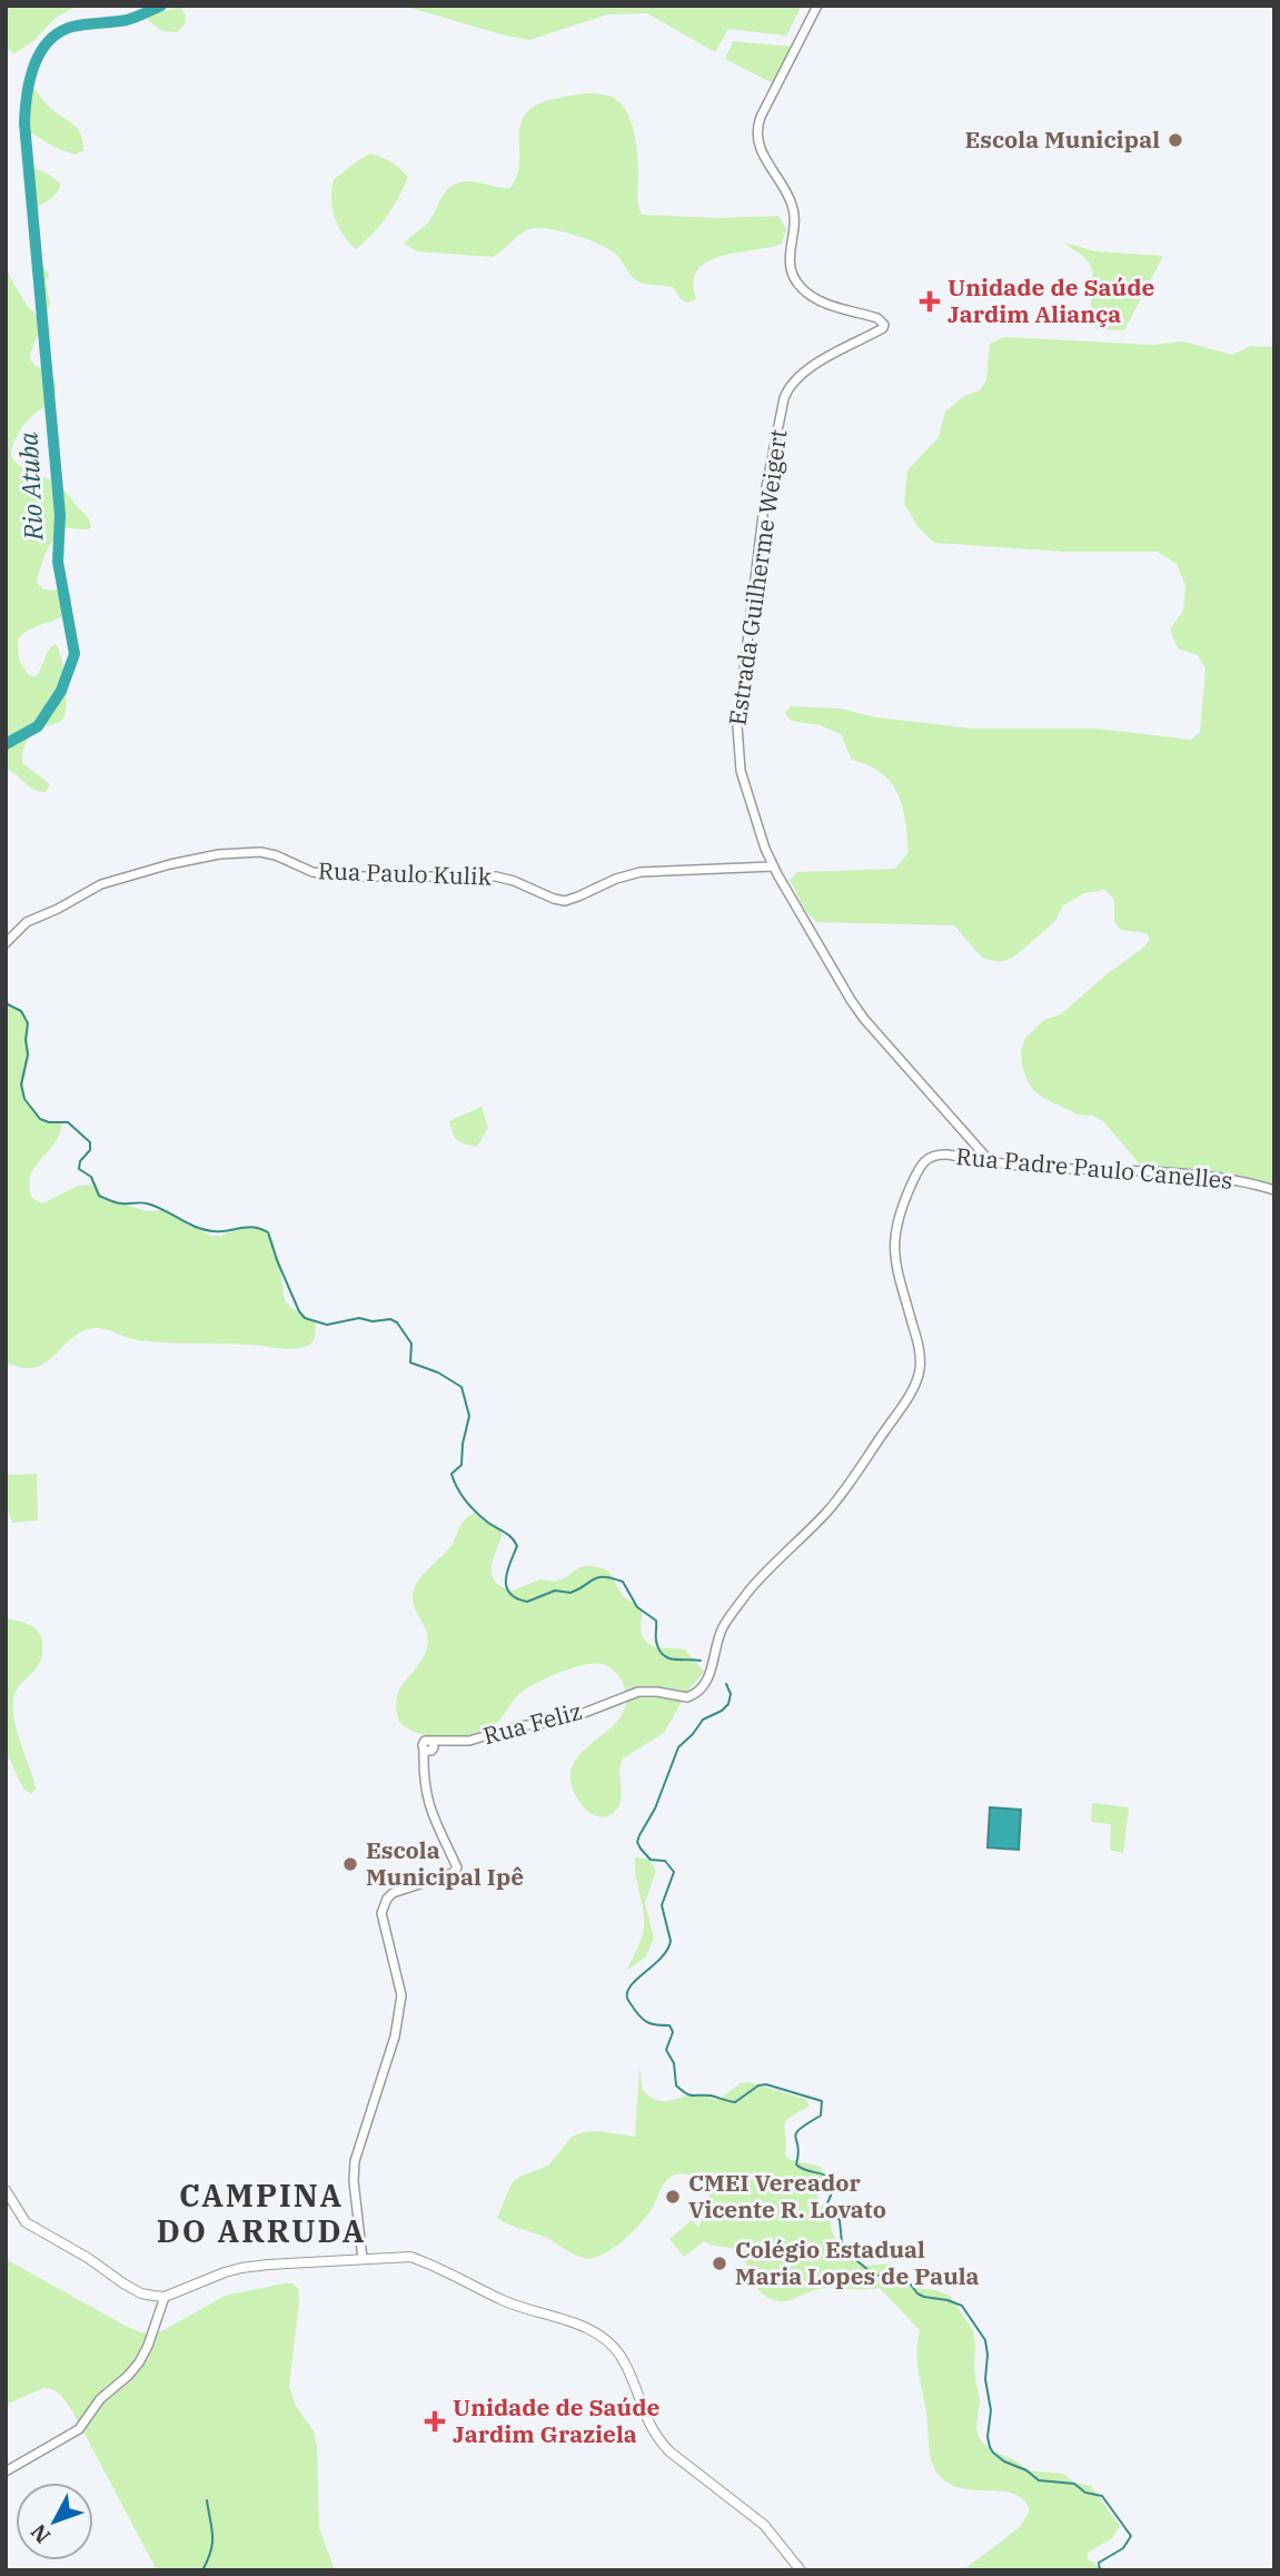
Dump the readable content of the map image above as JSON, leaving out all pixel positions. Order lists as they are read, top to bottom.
{
  "streets": {
    "street": [
      "Estrada Guilherme Weigert",
      "Rua Paulo Kulik",
      "Rua Padre Paulo Canelles",
      "Rua Feliz"
    ]
  },
  "crossings": [
    ["Estrada Guilherme Weigert", "Rua Paulo Kulik"],
    ["Estrada Guilherme Weigert", "Rua Padre Paulo Canelles"],
    ["Rua Padre Paulo Canelles", "Rua Feliz"]
  ],
  "districts": ["CAMPINA DO ARRUDA"],
  "water": ["Rio Atuba"],
  "places": {
    "other": [
      "Escola Municipal",
      "Escola Municipal Ipê",
      "CMEI Vereador Vicente R. Lovato",
      "Colégio Estadual Maria Lopes de Paula"
    ],
    "health": ["Unidade de Saúde Jardim Aliança", "Unidade de Saúde Jardim Graziela"]
  },
  "north": "bottom left"
}
